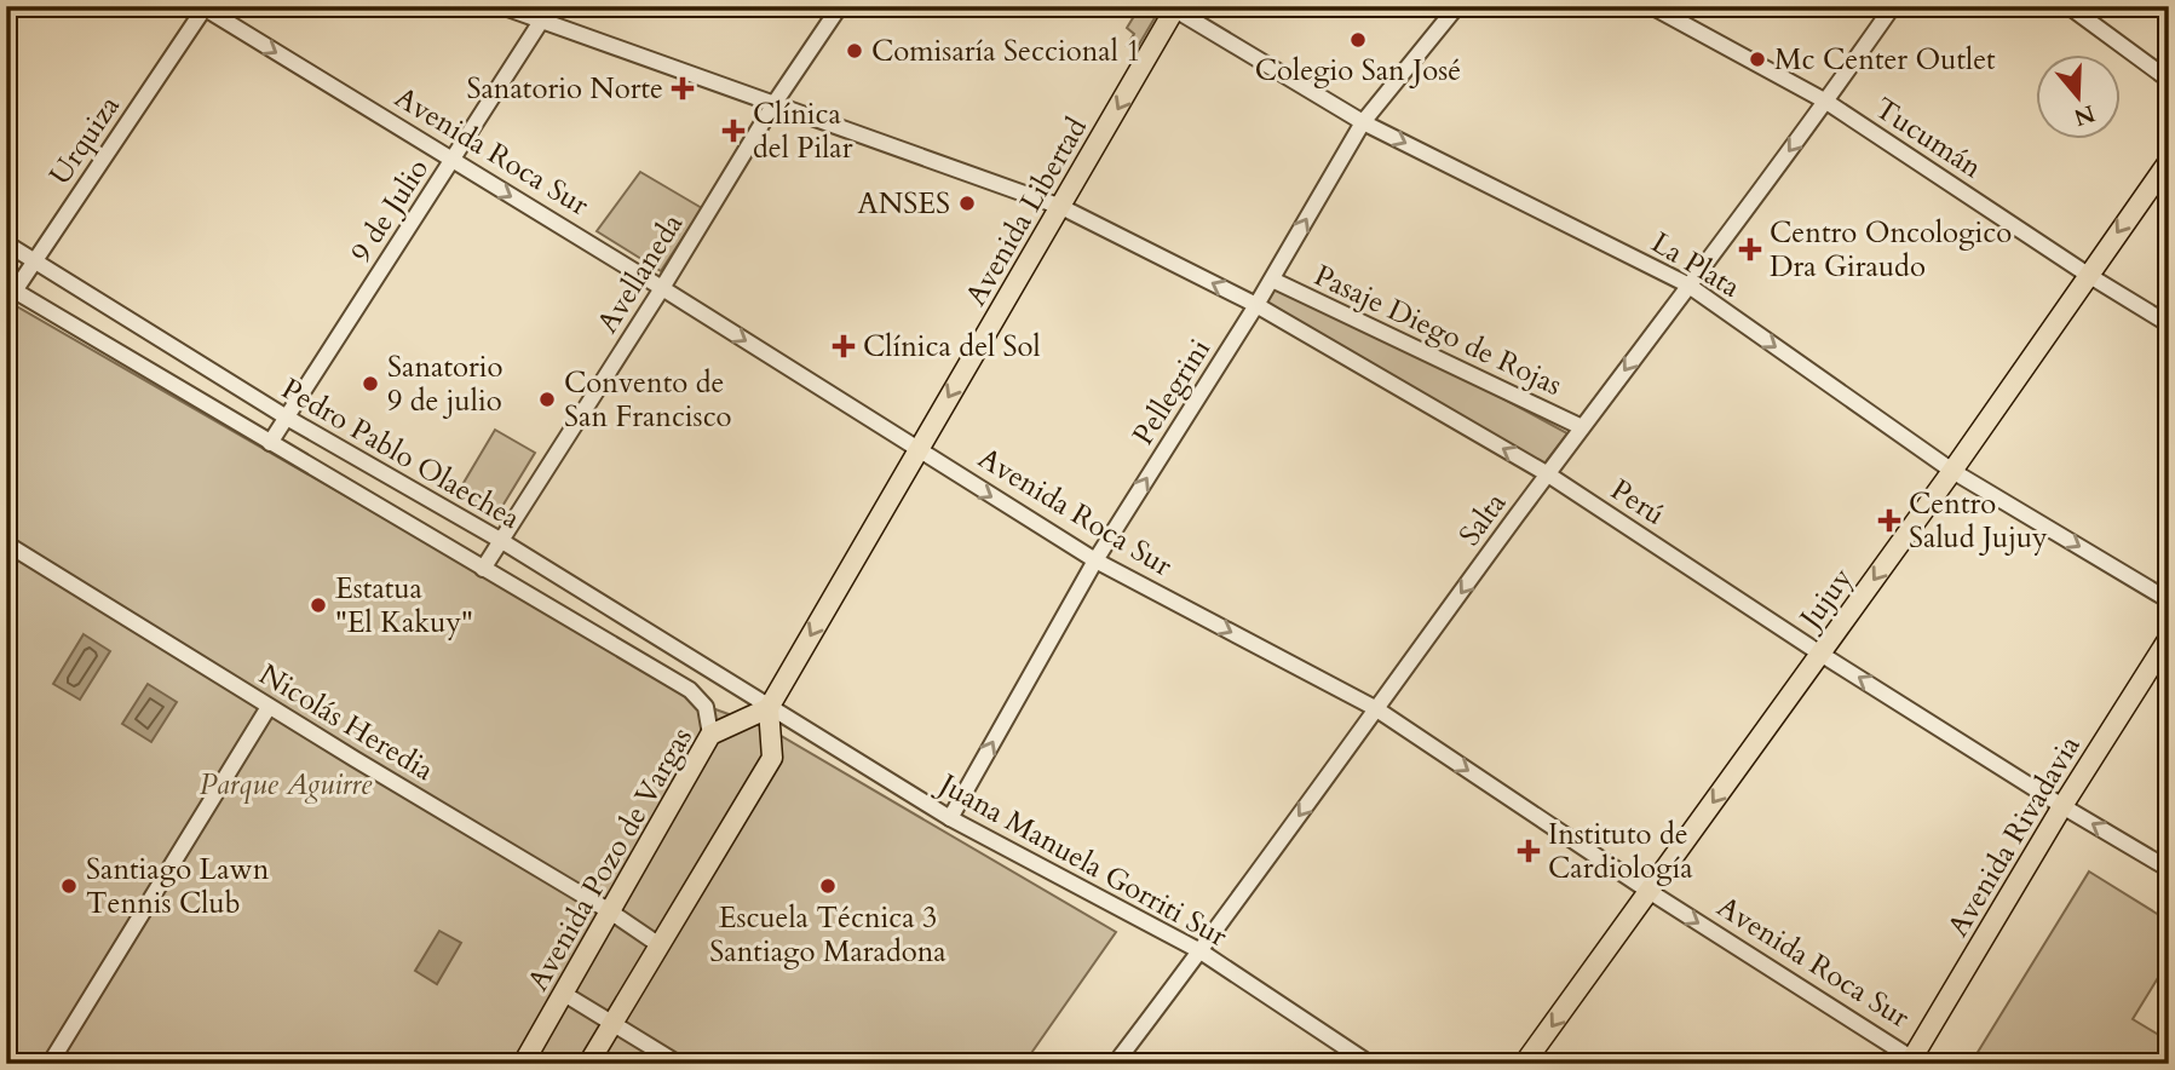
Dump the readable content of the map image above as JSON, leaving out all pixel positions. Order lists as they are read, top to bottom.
{
  "streets": {
    "main road": [
      "Avenida Libertad",
      "Jujuy",
      "Avenida Rivadavia",
      "Avenida Pozo de Vargas"
    ],
    "street": [
      "Tucumán",
      "Urquiza",
      "Avenida Roca Sur",
      "9 de Julio",
      "La Plata",
      "Avellaneda",
      "Pasaje Diego de Rojas",
      "Pellegrini",
      "Pedro Pablo Olaechea",
      "Perú",
      "Salta",
      "Nicolás Heredia",
      "Juana Manuela Gorriti Sur"
    ]
  },
  "crossings": [
    ["Tucumán", "Salta"],
    ["Tucumán", "Jujuy"],
    ["Urquiza", "Avenida Roca Sur"],
    ["Urquiza", "Pedro Pablo Olaechea"],
    ["Avenida Roca Sur", "9 de Julio"],
    ["Avenida Roca Sur", "Avenida Libertad"],
    ["Avenida Roca Sur", "Avellaneda"],
    ["Avenida Roca Sur", "Pellegrini"],
    ["Avenida Roca Sur", "Salta"],
    ["Avenida Roca Sur", "Jujuy"],
    ["Avenida Roca Sur", "Avenida Rivadavia"],
    ["9 de Julio", "Pedro Pablo Olaechea"],
    ["9 de Julio", "Perú"],
    ["Avenida Libertad", "La Plata"],
    ["Avenida Libertad", "Pedro Pablo Olaechea"],
    ["Avenida Libertad", "Perú"],
    ["Avenida Libertad", "Avenida Pozo de Vargas"],
    ["Avenida Libertad", "Juana Manuela Gorriti Sur"],
    ["La Plata", "Pellegrini"],
    ["La Plata", "Salta"],
    ["La Plata", "Jujuy"],
    ["Avellaneda", "Pedro Pablo Olaechea"],
    ["Avellaneda", "Perú"],
    ["Pasaje Diego de Rojas", "Pellegrini"],
    ["Pasaje Diego de Rojas", "Salta"],
    ["Pellegrini", "Perú"],
    ["Pellegrini", "Juana Manuela Gorriti Sur"],
    ["Pedro Pablo Olaechea", "Avenida Pozo de Vargas"],
    ["Pedro Pablo Olaechea", "Juana Manuela Gorriti Sur"],
    ["Perú", "Salta"],
    ["Perú", "Jujuy"],
    ["Perú", "Avenida Rivadavia"],
    ["Salta", "Juana Manuela Gorriti Sur"],
    ["Nicolás Heredia", "Avenida Pozo de Vargas"],
    ["Avenida Pozo de Vargas", "Juana Manuela Gorriti Sur"]
  ],
  "one_way": [
    "Avenida Roca Sur",
    "Avenida Libertad",
    "La Plata",
    "Pellegrini",
    "Perú",
    "Salta",
    "Jujuy"
  ],
  "parks": ["Parque Aguirre"],
  "places": {
    "other": [
      "Colegio San José",
      "Comisaría Seccional 1",
      "Mc Center Outlet",
      "ANSES",
      "Sanatorio 9 de julio",
      "Convento de San Francisco",
      "Estatua \"El Kakuy\"",
      "Santiago Lawn Tennis Club",
      "Escuela Técnica 3 Santiago Maradona"
    ],
    "health": [
      "Sanatorio Norte",
      "Clínica del Pilar",
      "Centro Oncologico Dra Giraudo",
      "Clínica del Sol",
      "Centro Salud Jujuy",
      "Instituto de Cardiología"
    ]
  },
  "north": "bottom"
}
